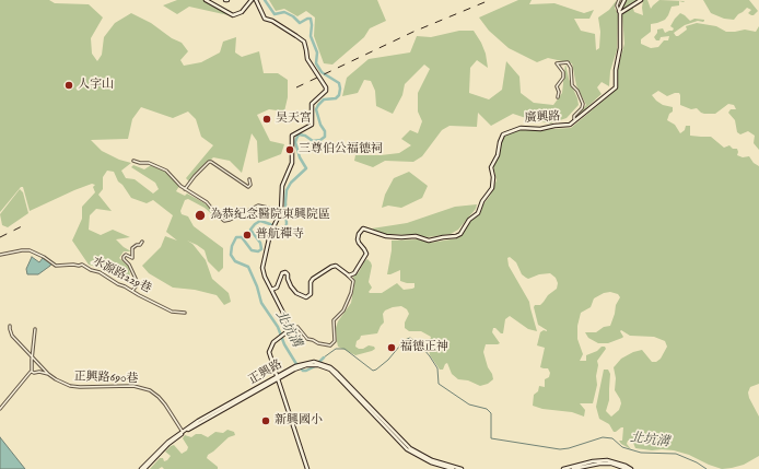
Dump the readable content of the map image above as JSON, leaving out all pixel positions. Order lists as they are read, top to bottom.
{
  "streets": {
    "street": [
      "廣興路",
      "水源路229巷",
      "正興路",
      "正興路690巷"
    ]
  },
  "crossings": [
    ["正興路", "正興路690巷"]
  ],
  "water": ["北坑溝"],
  "places": [
    "人字山",
    "昊天宮",
    "三尊伯公福德祠",
    "為恭紀念醫院東興院區",
    "普航禪寺",
    "福德正神",
    "新興國小"
  ]
}
